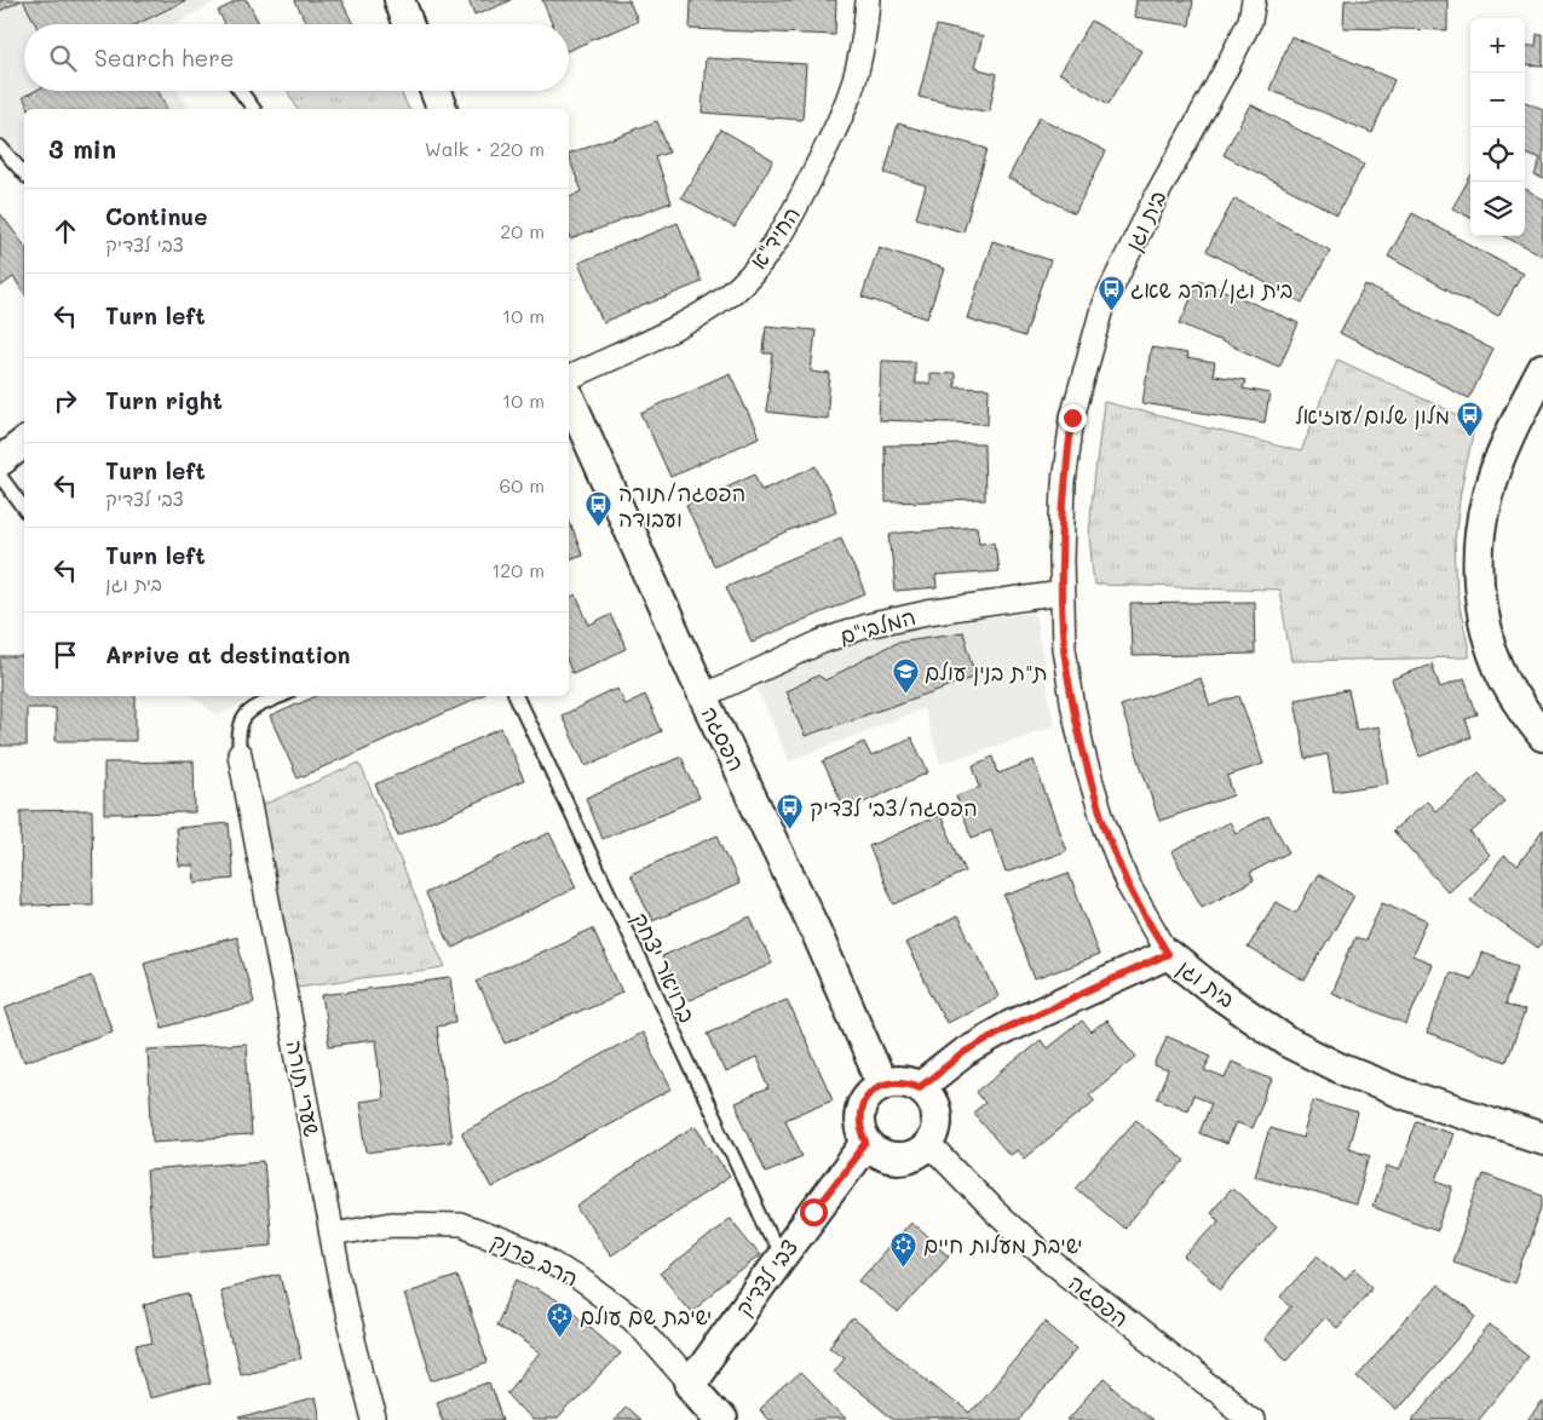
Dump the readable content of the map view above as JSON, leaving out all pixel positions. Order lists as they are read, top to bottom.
{
  "streets": {
    "street": [
      "בית וגן",
      "החיד\"א",
      "המלבי\"ם",
      "הפסגה",
      "שערי תורה",
      "הרב פרנק",
      "צבי לצדיק"
    ],
    "lane": ["ברויאר יצחק"]
  },
  "crossings": [
    ["בית וגן", "המלבי\"ם"],
    ["המלבי\"ם", "הפסגה"],
    ["הפסגה", "צבי לצדיק"],
    ["ברויאר יצחק", "צבי לצדיק"],
    ["שערי תורה", "הרב פרנק"],
    ["הרב פרנק", "צבי לצדיק"]
  ],
  "places": {
    "bus stop": [
      "בית וגן/הרב שאג",
      "מלון שלום/עוזיאל",
      "הפסגה/תורה ועבודה",
      "הפסגה/צבי לצדיק"
    ],
    "school or university": ["ת\"ת בנין עולם"],
    "synagogue": ["ישיבת מעלות חיים", "ישיבת שם עולם"]
  },
  "page": {
    "map_buttons": ["+", "−"],
    "search": "Search here",
    "heading": ["3 min", "Walk · 220 m"],
    "list": [
      ["Continue", "צבי לצדיק", "20 m"],
      ["Turn left", "10 m"],
      ["Turn right", "10 m"],
      ["Turn left", "צבי לצדיק", "60 m"],
      ["Turn left", "בית וגן", "120 m"],
      "Arrive at destination"
    ]
  }
}
